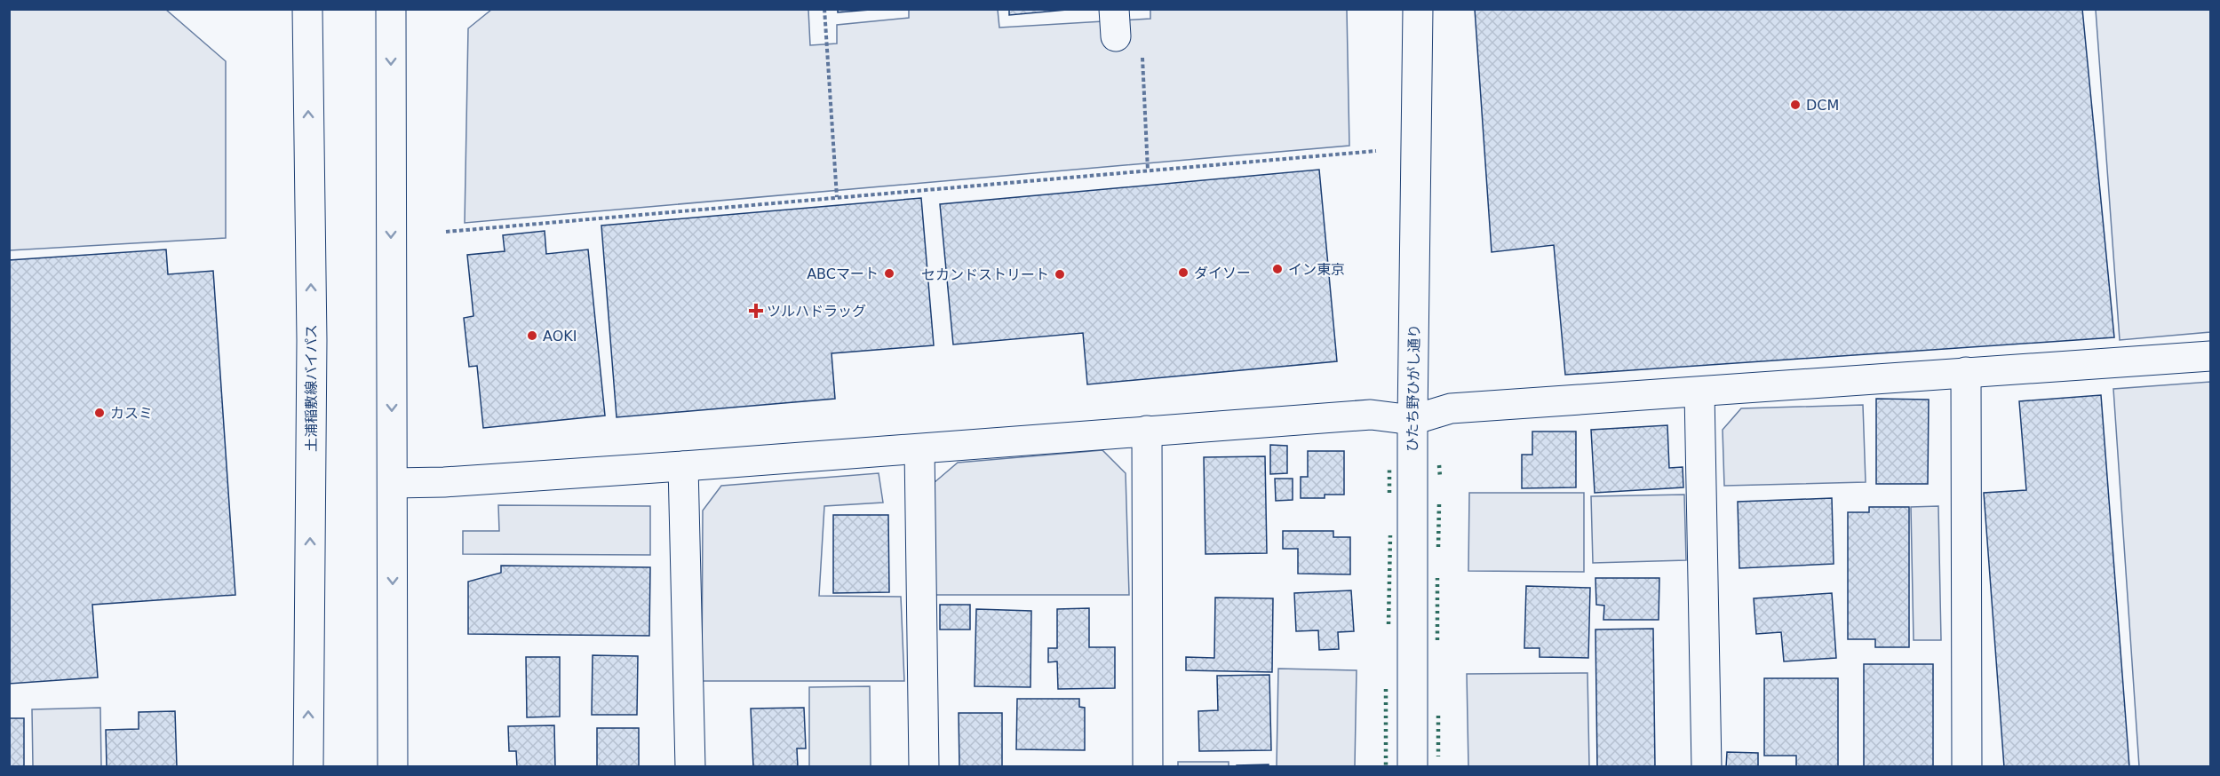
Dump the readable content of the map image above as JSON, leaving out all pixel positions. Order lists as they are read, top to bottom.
{
  "streets": {
    "street": ["土浦稲敷線バイパス", "ひたち野ひがし通り"]
  },
  "places": {
    "other": [
      "DCM",
      "イン東京",
      "ダイソー",
      "ABCマート",
      "セカンドストリート",
      "AOKI",
      "カスミ"
    ],
    "health": ["ツルハドラッグ"]
  }
}
